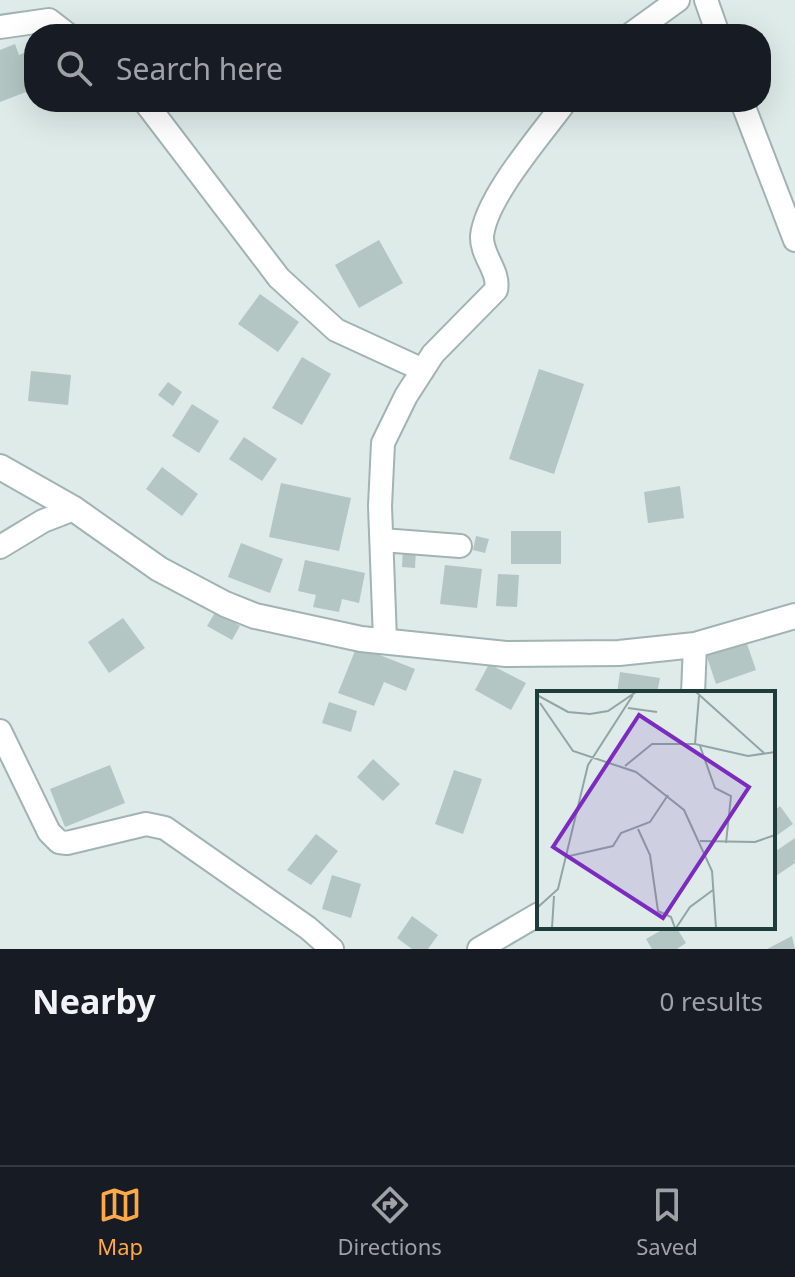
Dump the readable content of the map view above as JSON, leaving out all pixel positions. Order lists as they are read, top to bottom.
{
  "page": {
    "search": "Search here",
    "heading": ["Nearby", "0 results"],
    "nav": ["Map", "Directions", "Saved"]
  }
}
